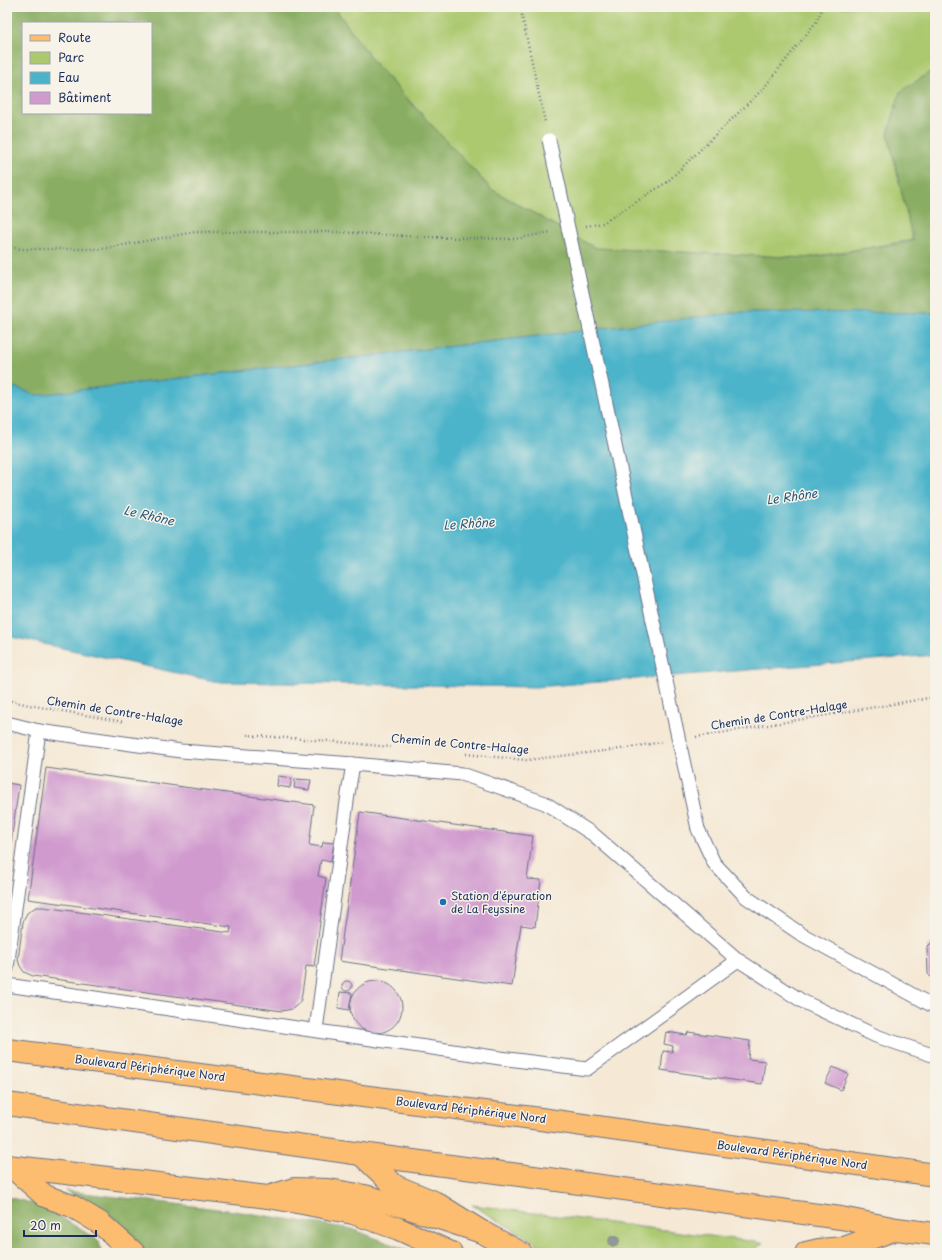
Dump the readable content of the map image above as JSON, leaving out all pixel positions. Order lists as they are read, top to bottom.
{
  "streets": {
    "main road": ["Boulevard Périphérique Nord"],
    "path": ["Chemin de Contre-Halage"]
  },
  "water": ["Le Rhône"],
  "places": ["Station d'épuration de La Feyssine"],
  "legend": [
    "Route",
    "Parc",
    "Eau",
    "Bâtiment"
  ],
  "scale_bar": "20 m"
}
